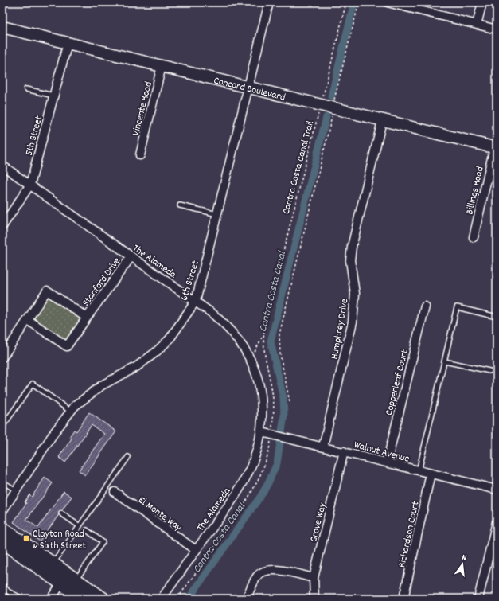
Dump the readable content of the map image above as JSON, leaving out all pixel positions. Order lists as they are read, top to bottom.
{
  "streets": {
    "street": [
      "Concord Boulevard",
      "Vincente Road",
      "5th Street",
      "Billings Road",
      "The Alameda",
      "6th Street",
      "Stanford Drive",
      "Humphrey Drive",
      "Copperleaf Court",
      "Walnut Avenue",
      "El Monte Way",
      "Grove Way",
      "Richardson Court"
    ],
    "path": ["Contra Costa Canal Trail"]
  },
  "crossings": [
    ["Concord Boulevard", "Vincente Road"],
    ["Concord Boulevard", "5th Street"],
    ["Concord Boulevard", "Contra Costa Canal Trail"],
    ["Concord Boulevard", "Billings Road"],
    ["Concord Boulevard", "6th Street"],
    ["Concord Boulevard", "Humphrey Drive"],
    ["5th Street", "The Alameda"],
    ["Contra Costa Canal Trail", "The Alameda"],
    ["Contra Costa Canal Trail", "Walnut Avenue"],
    ["The Alameda", "6th Street"],
    ["The Alameda", "Stanford Drive"],
    ["The Alameda", "Walnut Avenue"],
    ["The Alameda", "El Monte Way"],
    ["Humphrey Drive", "Walnut Avenue"],
    ["Copperleaf Court", "Walnut Avenue"],
    ["Walnut Avenue", "Grove Way"],
    ["Walnut Avenue", "Richardson Court"]
  ],
  "water": ["Contra Costa Canal"],
  "places": {
    "transit": ["Clayton Road & Sixth Street"]
  },
  "north": "top"
}
